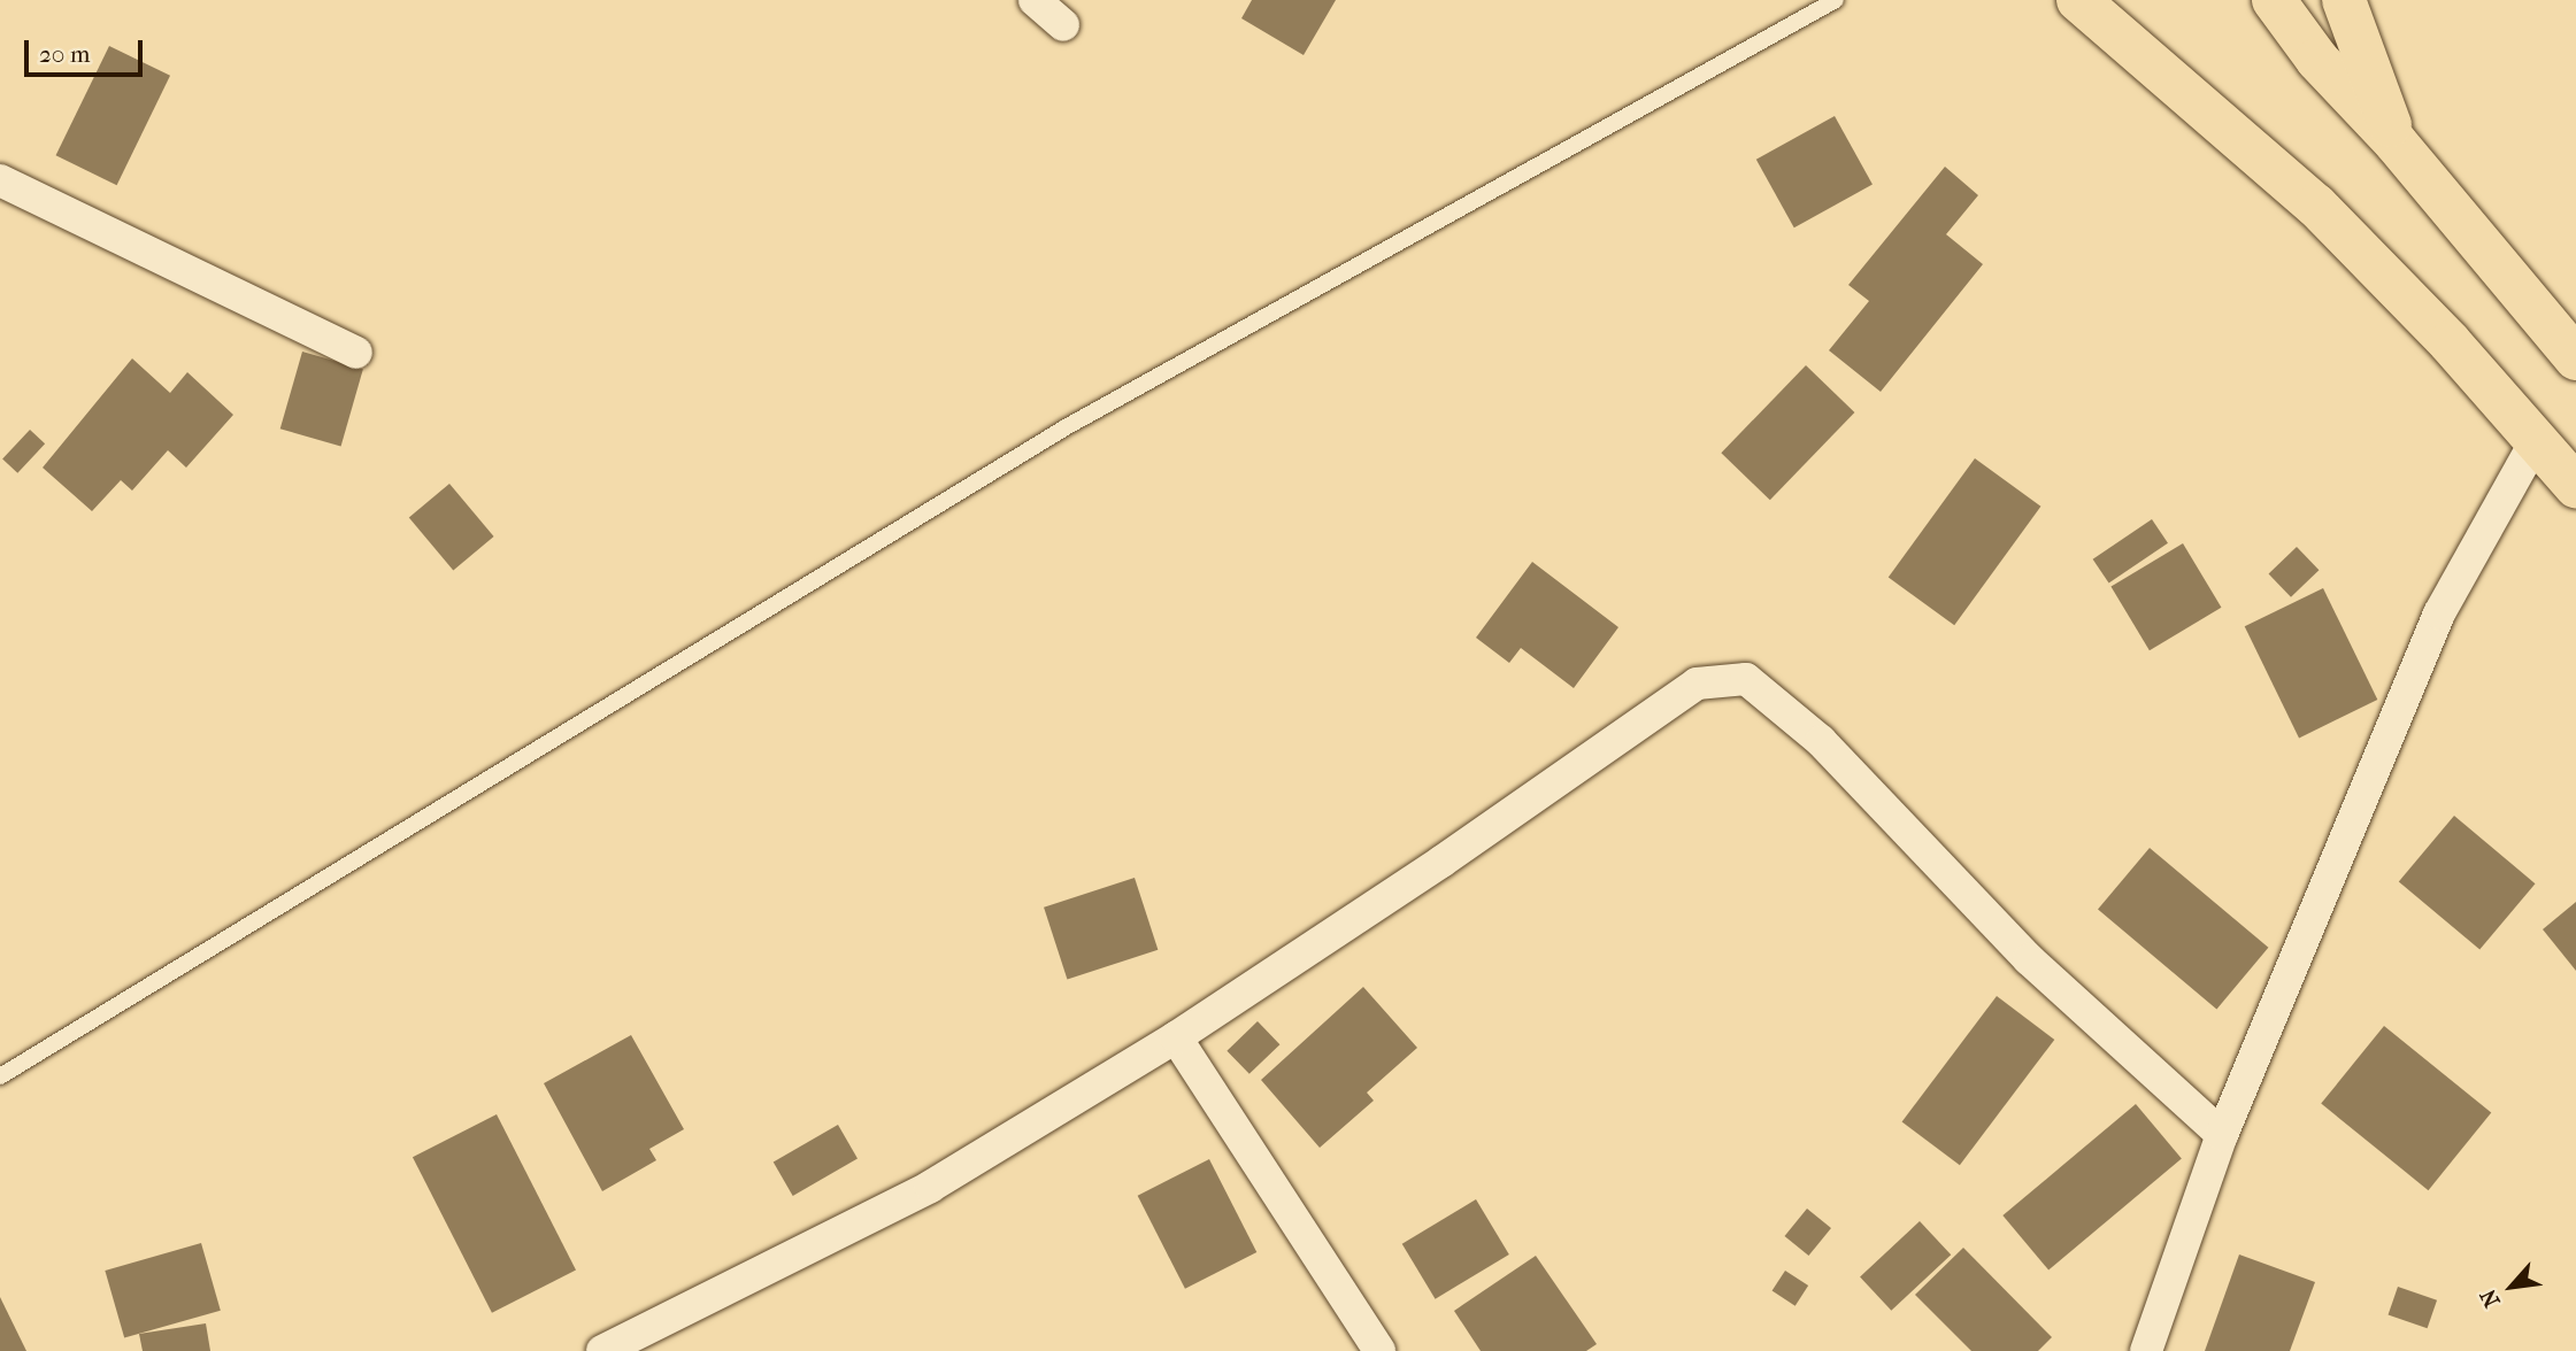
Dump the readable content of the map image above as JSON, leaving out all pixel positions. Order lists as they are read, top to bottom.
{
  "scale_bar": "20 m",
  "north": "bottom left"
}
